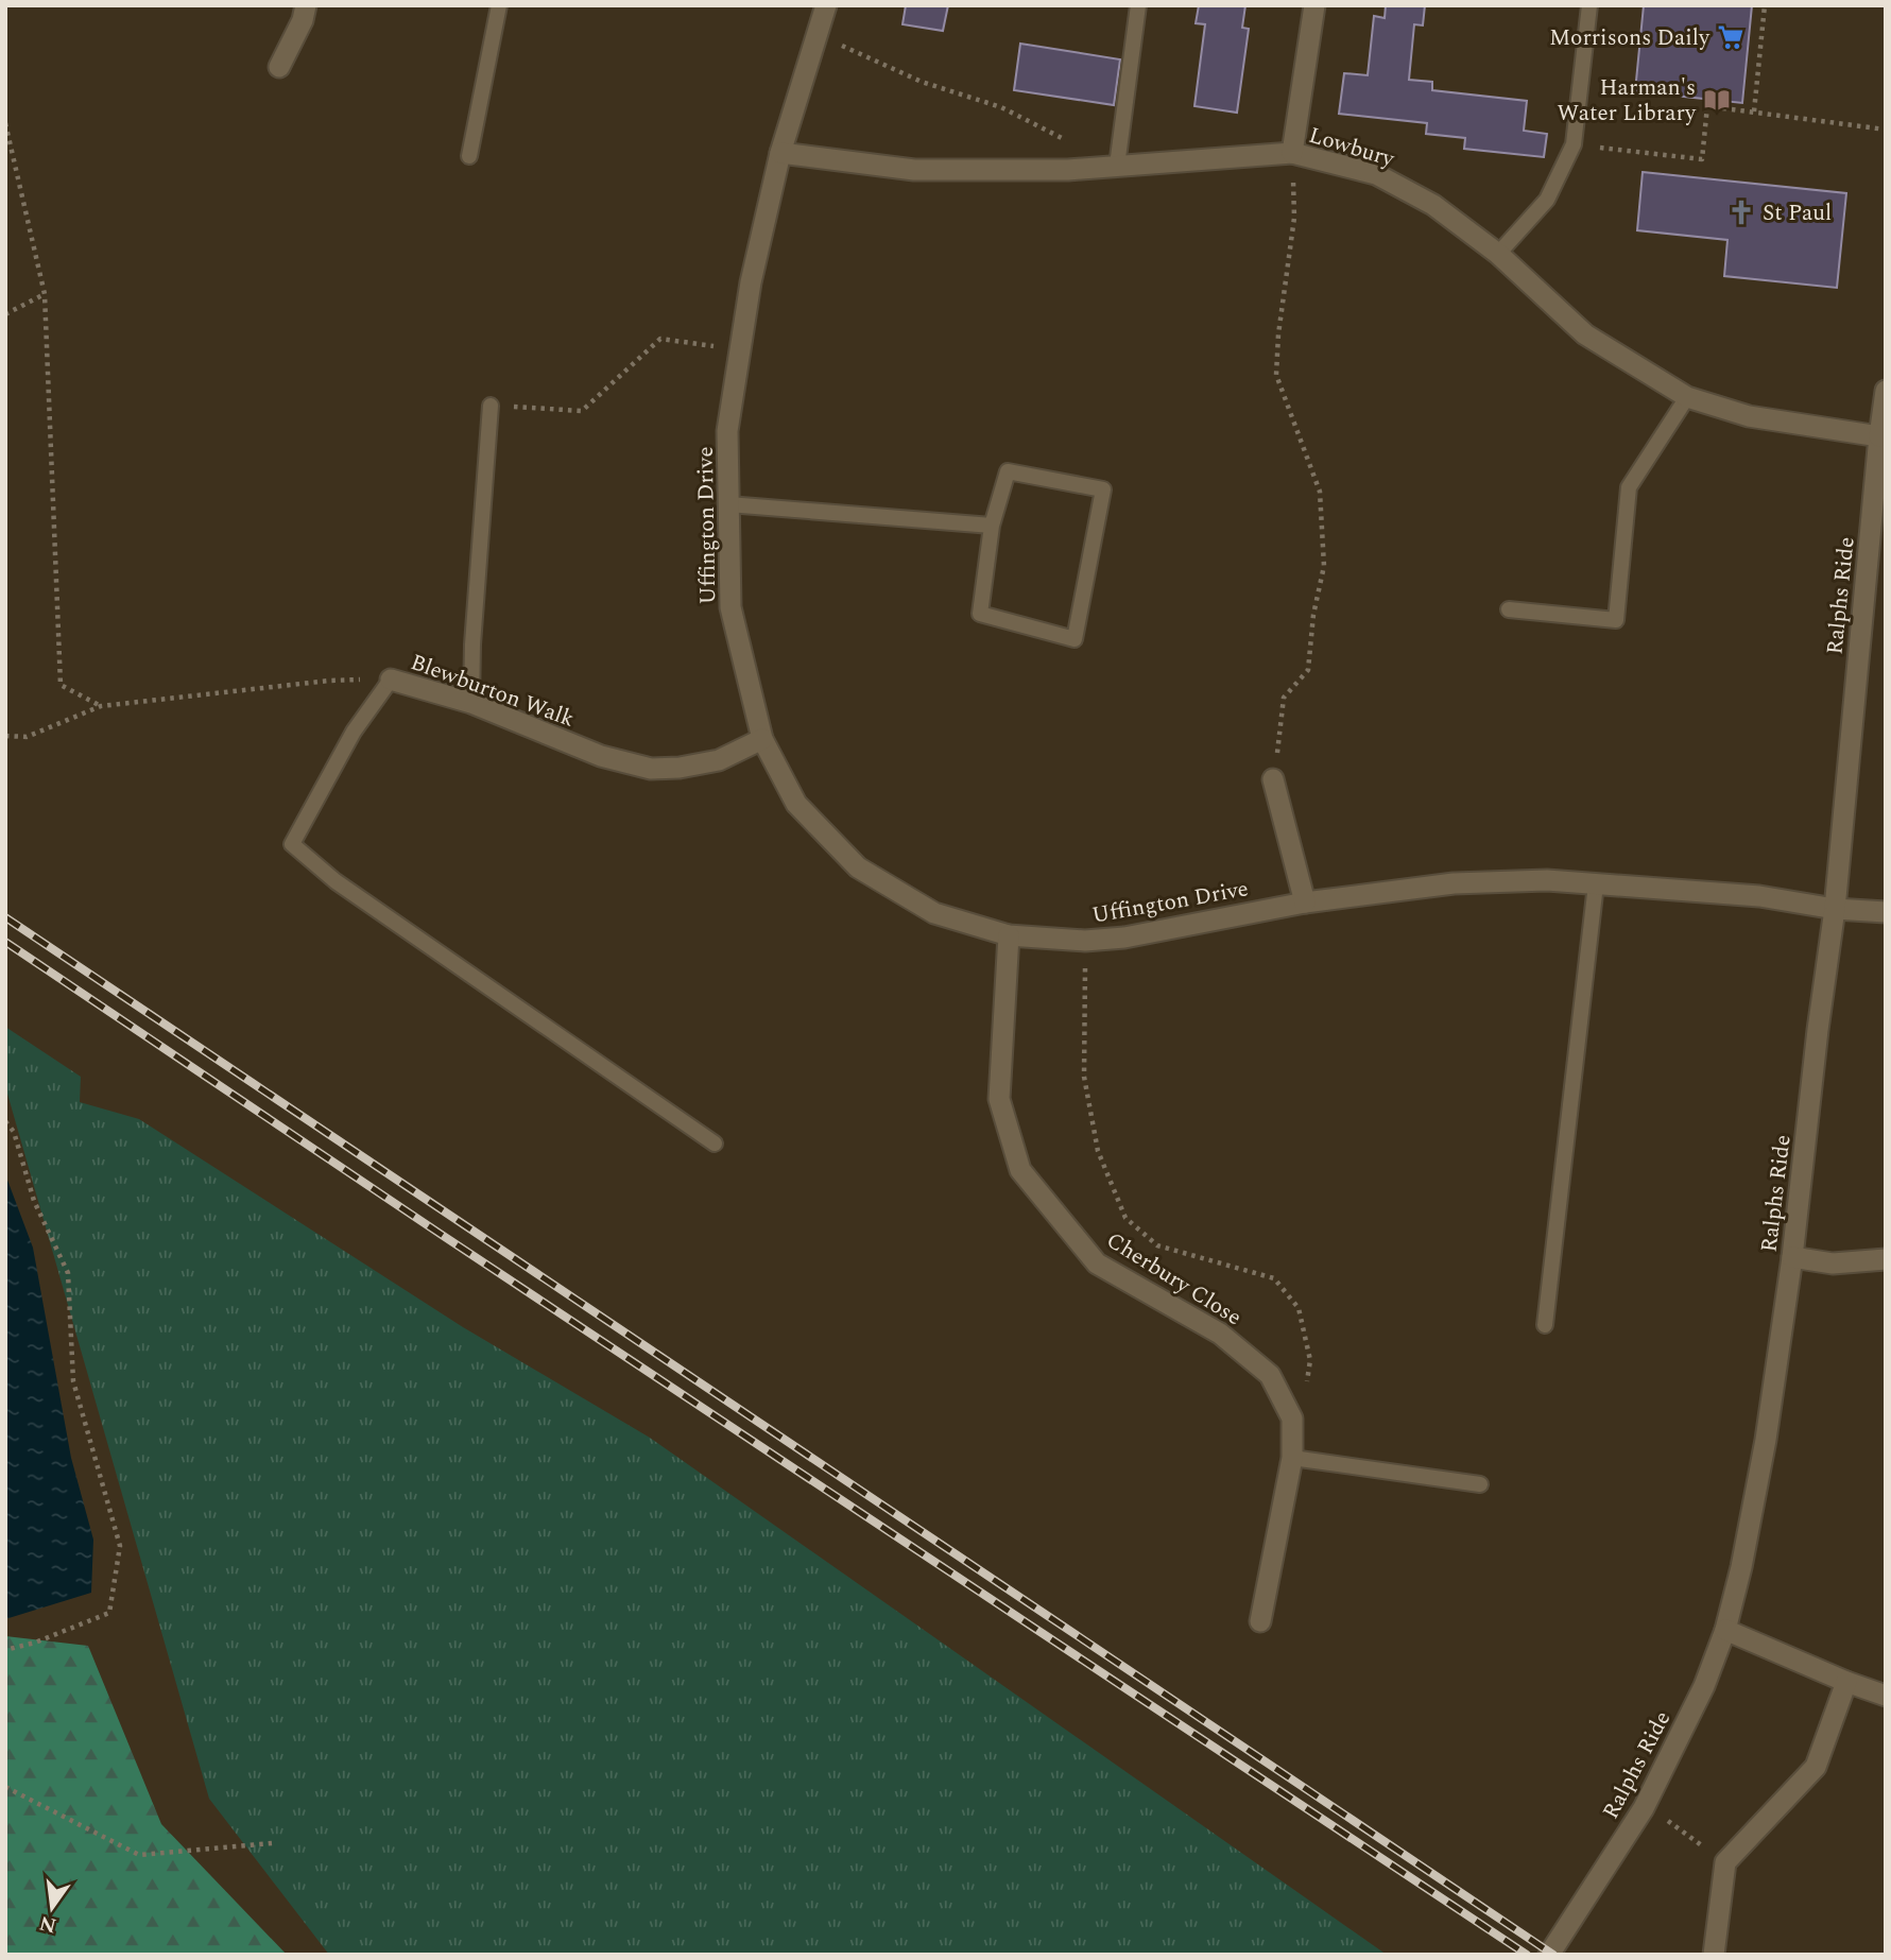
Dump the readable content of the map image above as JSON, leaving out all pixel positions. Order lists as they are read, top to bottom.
{
  "streets": {
    "street": [
      "Lowbury",
      "Uffington Drive",
      "Ralphs Ride",
      "Blewburton Walk",
      "Cherbury Close"
    ]
  },
  "crossings": [
    ["Lowbury", "Uffington Drive"],
    ["Lowbury", "Ralphs Ride"],
    ["Uffington Drive", "Ralphs Ride"],
    ["Uffington Drive", "Blewburton Walk"],
    ["Uffington Drive", "Cherbury Close"]
  ],
  "places": {
    "supermarket": ["Morrisons Daily"],
    "library": ["Harman's Water Library"],
    "church": ["St Paul"]
  },
  "north": "bottom"
}
